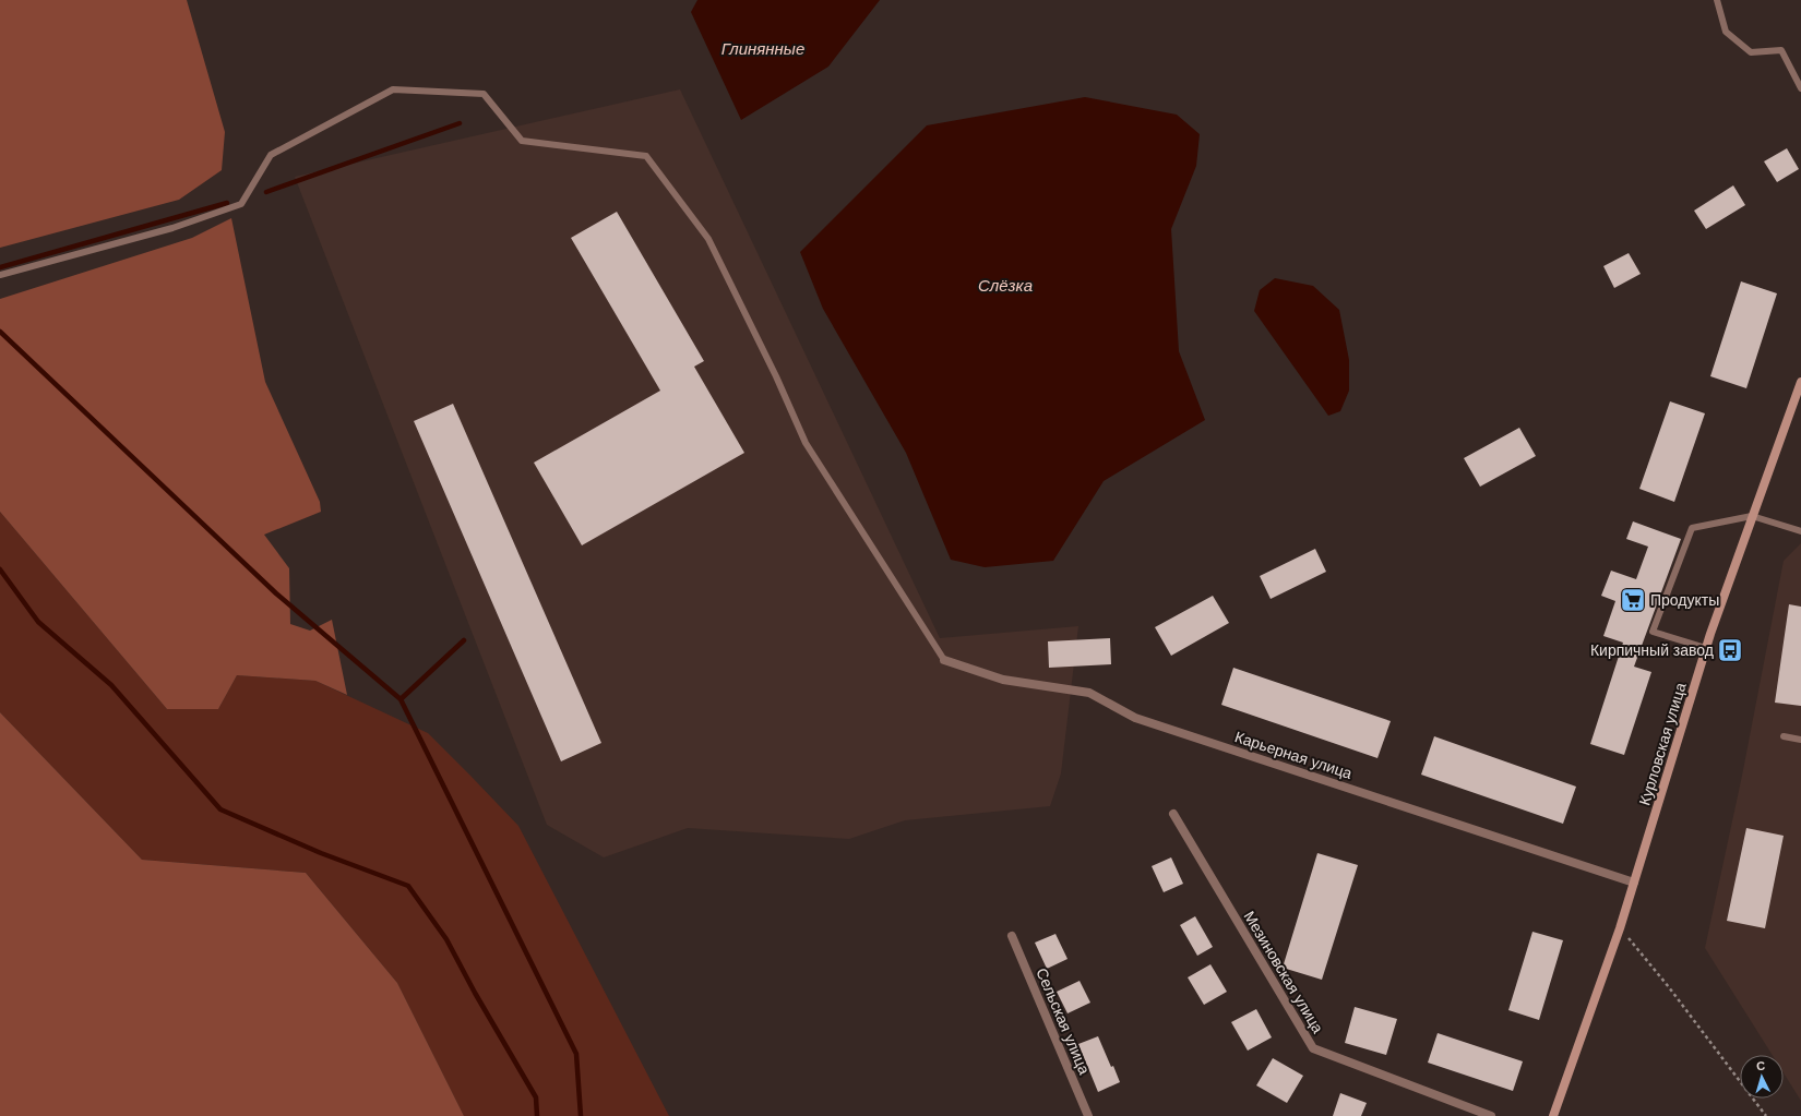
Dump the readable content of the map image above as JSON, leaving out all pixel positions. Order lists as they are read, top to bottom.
{
  "streets": {
    "main road": ["Курловская улица"],
    "street": ["Карьерная улица", "Мезиновская улица", "Сельская улица"]
  },
  "crossings": [
    ["Курловская улица", "Карьерная улица"]
  ],
  "water": ["Глинянные", "Слёзка"],
  "places": {
    "supermarket": ["Продукты"],
    "bus stop": ["Кирпичный завод"]
  },
  "north": "top"
}
